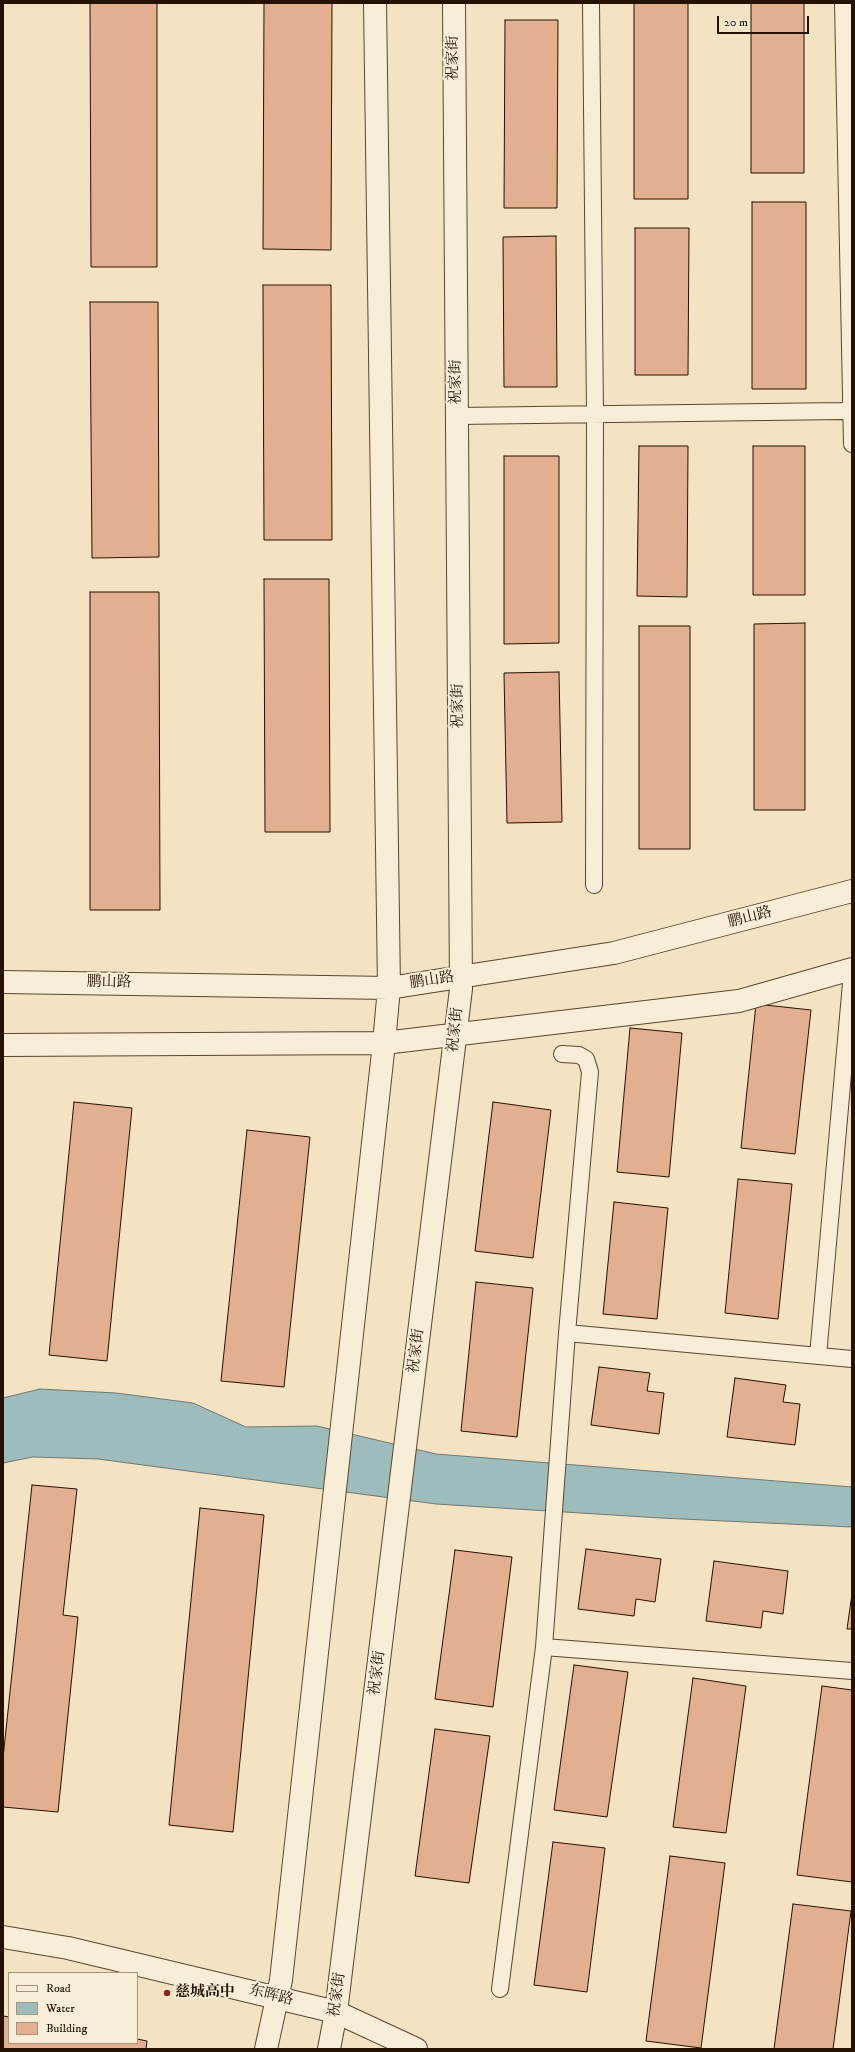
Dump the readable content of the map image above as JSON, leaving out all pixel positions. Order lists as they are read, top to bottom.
{
  "streets": {
    "street": ["祝家街", "鹏山路", "东晖路"]
  },
  "crossings": [
    ["祝家街", "鹏山路"],
    ["祝家街", "东晖路"]
  ],
  "places": ["慈城高中"],
  "legend": ["Road", "Water", "Building"],
  "scale_bar": "20 m"
}
